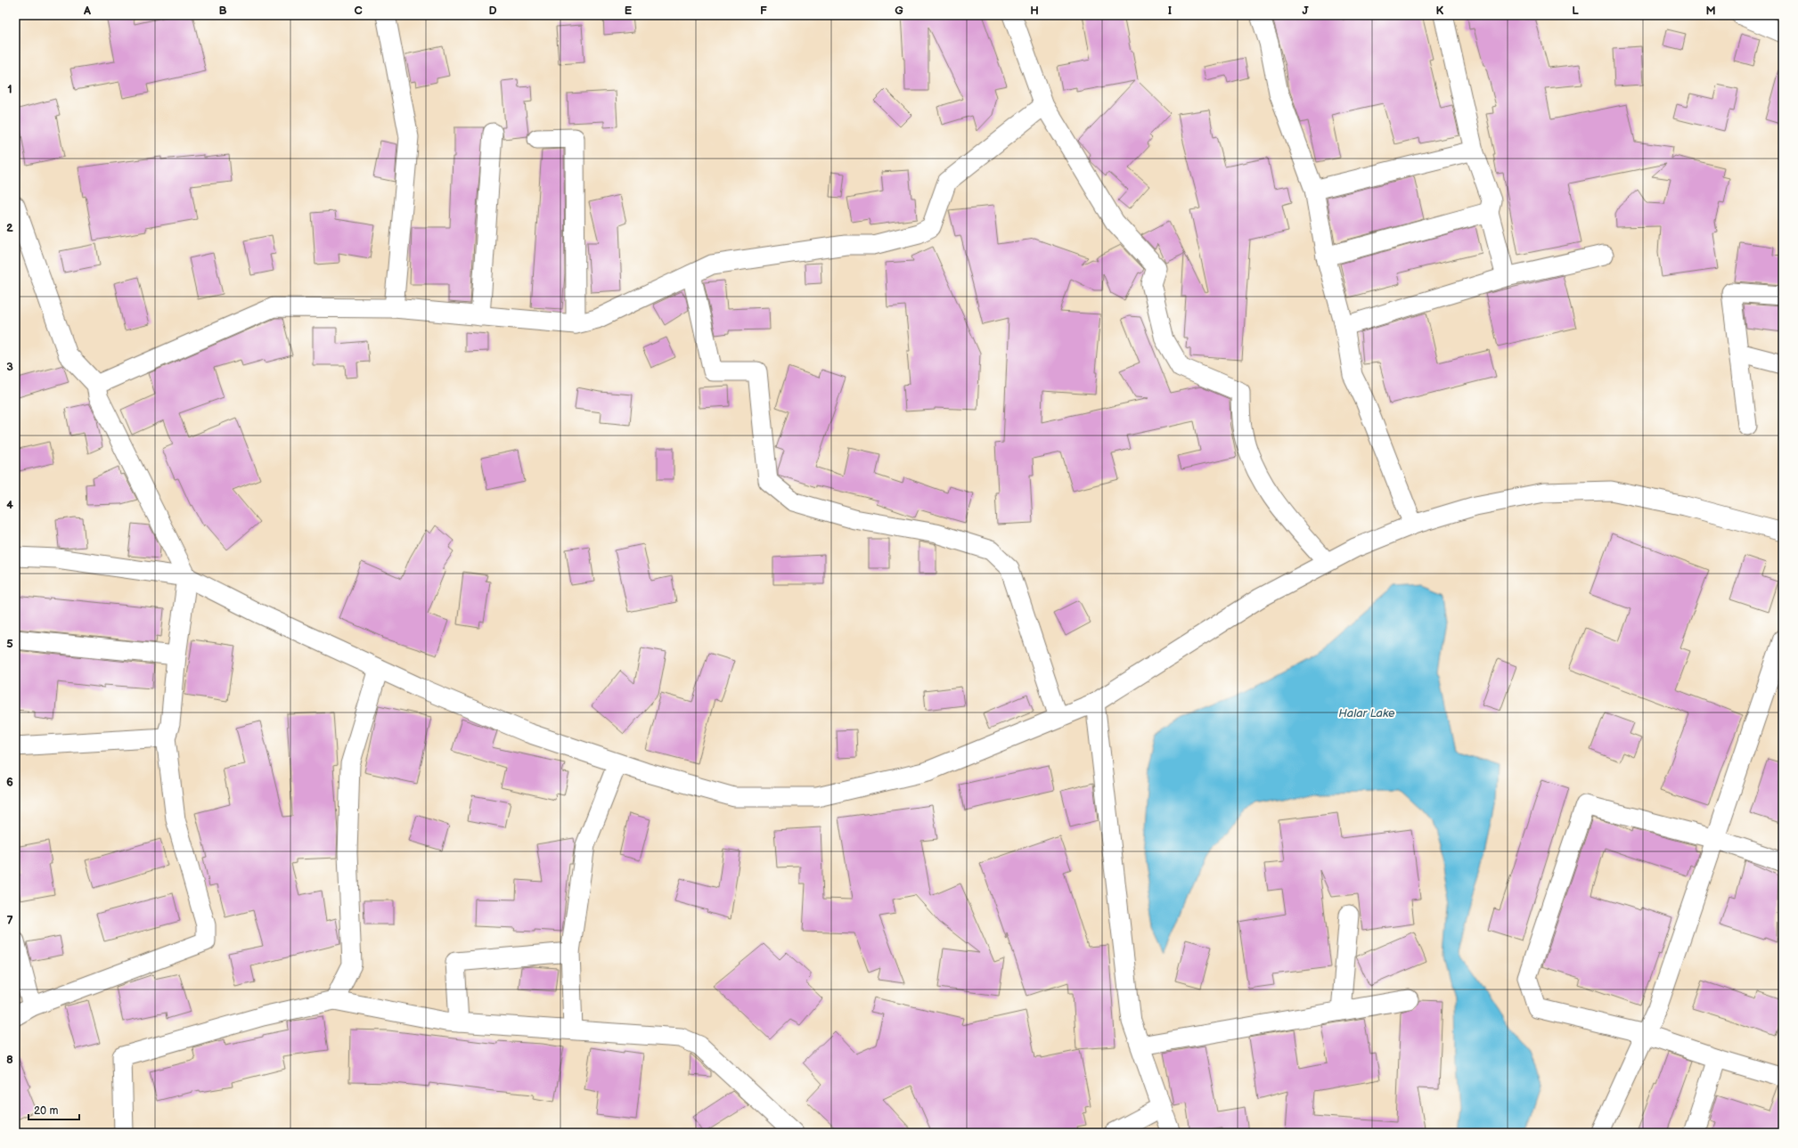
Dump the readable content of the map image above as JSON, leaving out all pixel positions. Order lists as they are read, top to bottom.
{
  "water": ["Halar Lake"],
  "scale_bar": "20 m",
  "grid": {
    "columns": [
      "A",
      "B",
      "C",
      "D",
      "E",
      "F",
      "G",
      "H",
      "I",
      "J",
      "K",
      "L",
      "M"
    ],
    "rows": [
      "1",
      "2",
      "3",
      "4",
      "5",
      "6",
      "7",
      "8"
    ]
  }
}
